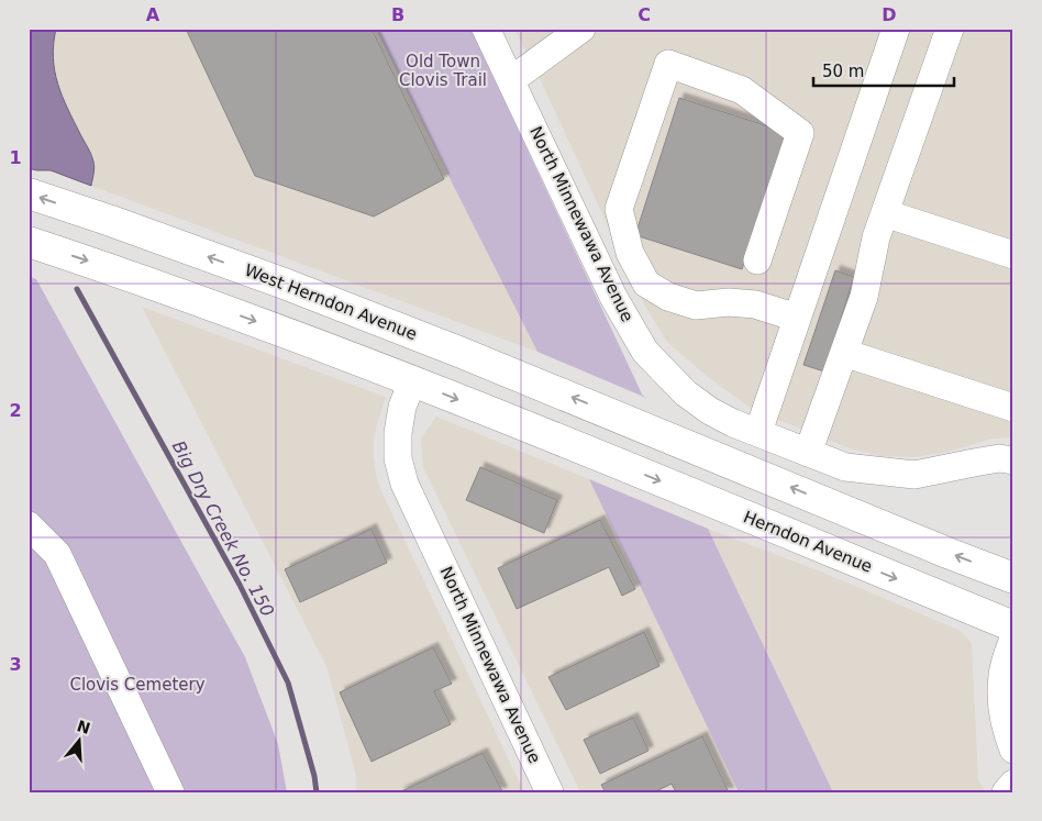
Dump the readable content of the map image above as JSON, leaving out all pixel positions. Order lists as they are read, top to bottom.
{
  "streets": {
    "main road": ["West Herndon Avenue", "Herndon Avenue"],
    "street": ["North Minnewawa Avenue"]
  },
  "crossings": [
    ["North Minnewawa Avenue", "Herndon Avenue"]
  ],
  "one_way": ["Herndon Avenue"],
  "water": ["Big Dry Creek No. 150"],
  "parks": ["Old Town Clovis Trail", "Clovis Cemetery"],
  "scale_bar": "50 m",
  "north": "top",
  "grid": {
    "columns": [
      "A",
      "B",
      "C",
      "D"
    ],
    "rows": ["1", "2", "3"]
  }
}
